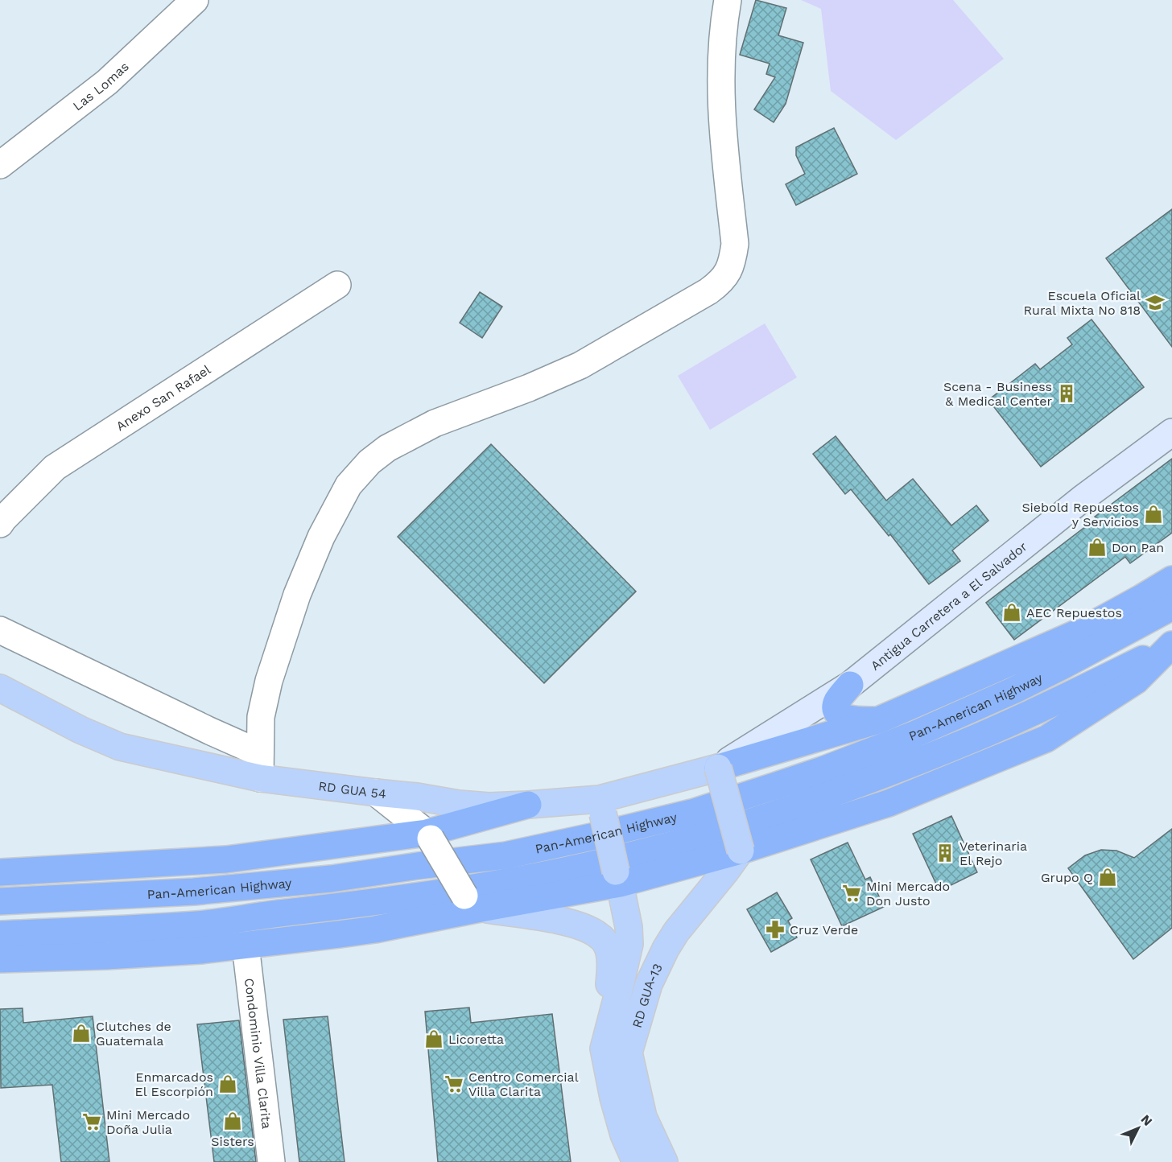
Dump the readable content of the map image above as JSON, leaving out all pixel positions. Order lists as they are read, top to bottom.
{
  "streets": {
    "highway": ["Pan-American Highway"],
    "main road": ["RD GUA 54", "RD GUA-13"],
    "street": [
      "Las Lomas",
      "Anexo San Rafael",
      "Antigua Carretera a El Salvador",
      "Condominio Villa Clarita"
    ]
  },
  "crossings": [
    ["Antigua Carretera a El Salvador", "RD GUA 54"],
    ["RD GUA 54", "RD GUA-13"]
  ],
  "places": {
    "school or university": ["Escuela Oficial Rural Mixta No 818"],
    "building": ["Scena - Business & Medical Center", "Veterinaria El Rejo"],
    "shop": [
      "Siebold Repuestos y Servicios",
      "Don Pan",
      "AEC Repuestos",
      "Grupo Q",
      "Clutches de Guatemala",
      "Licoretta",
      "Enmarcados El Escorpión",
      "Sisters"
    ],
    "supermarket": ["Mini Mercado Don Justo", "Centro Comercial Villa Clarita", "Mini Mercado Doña Julia"],
    "pharmacy": ["Cruz Verde"]
  },
  "north": "top right"
}
